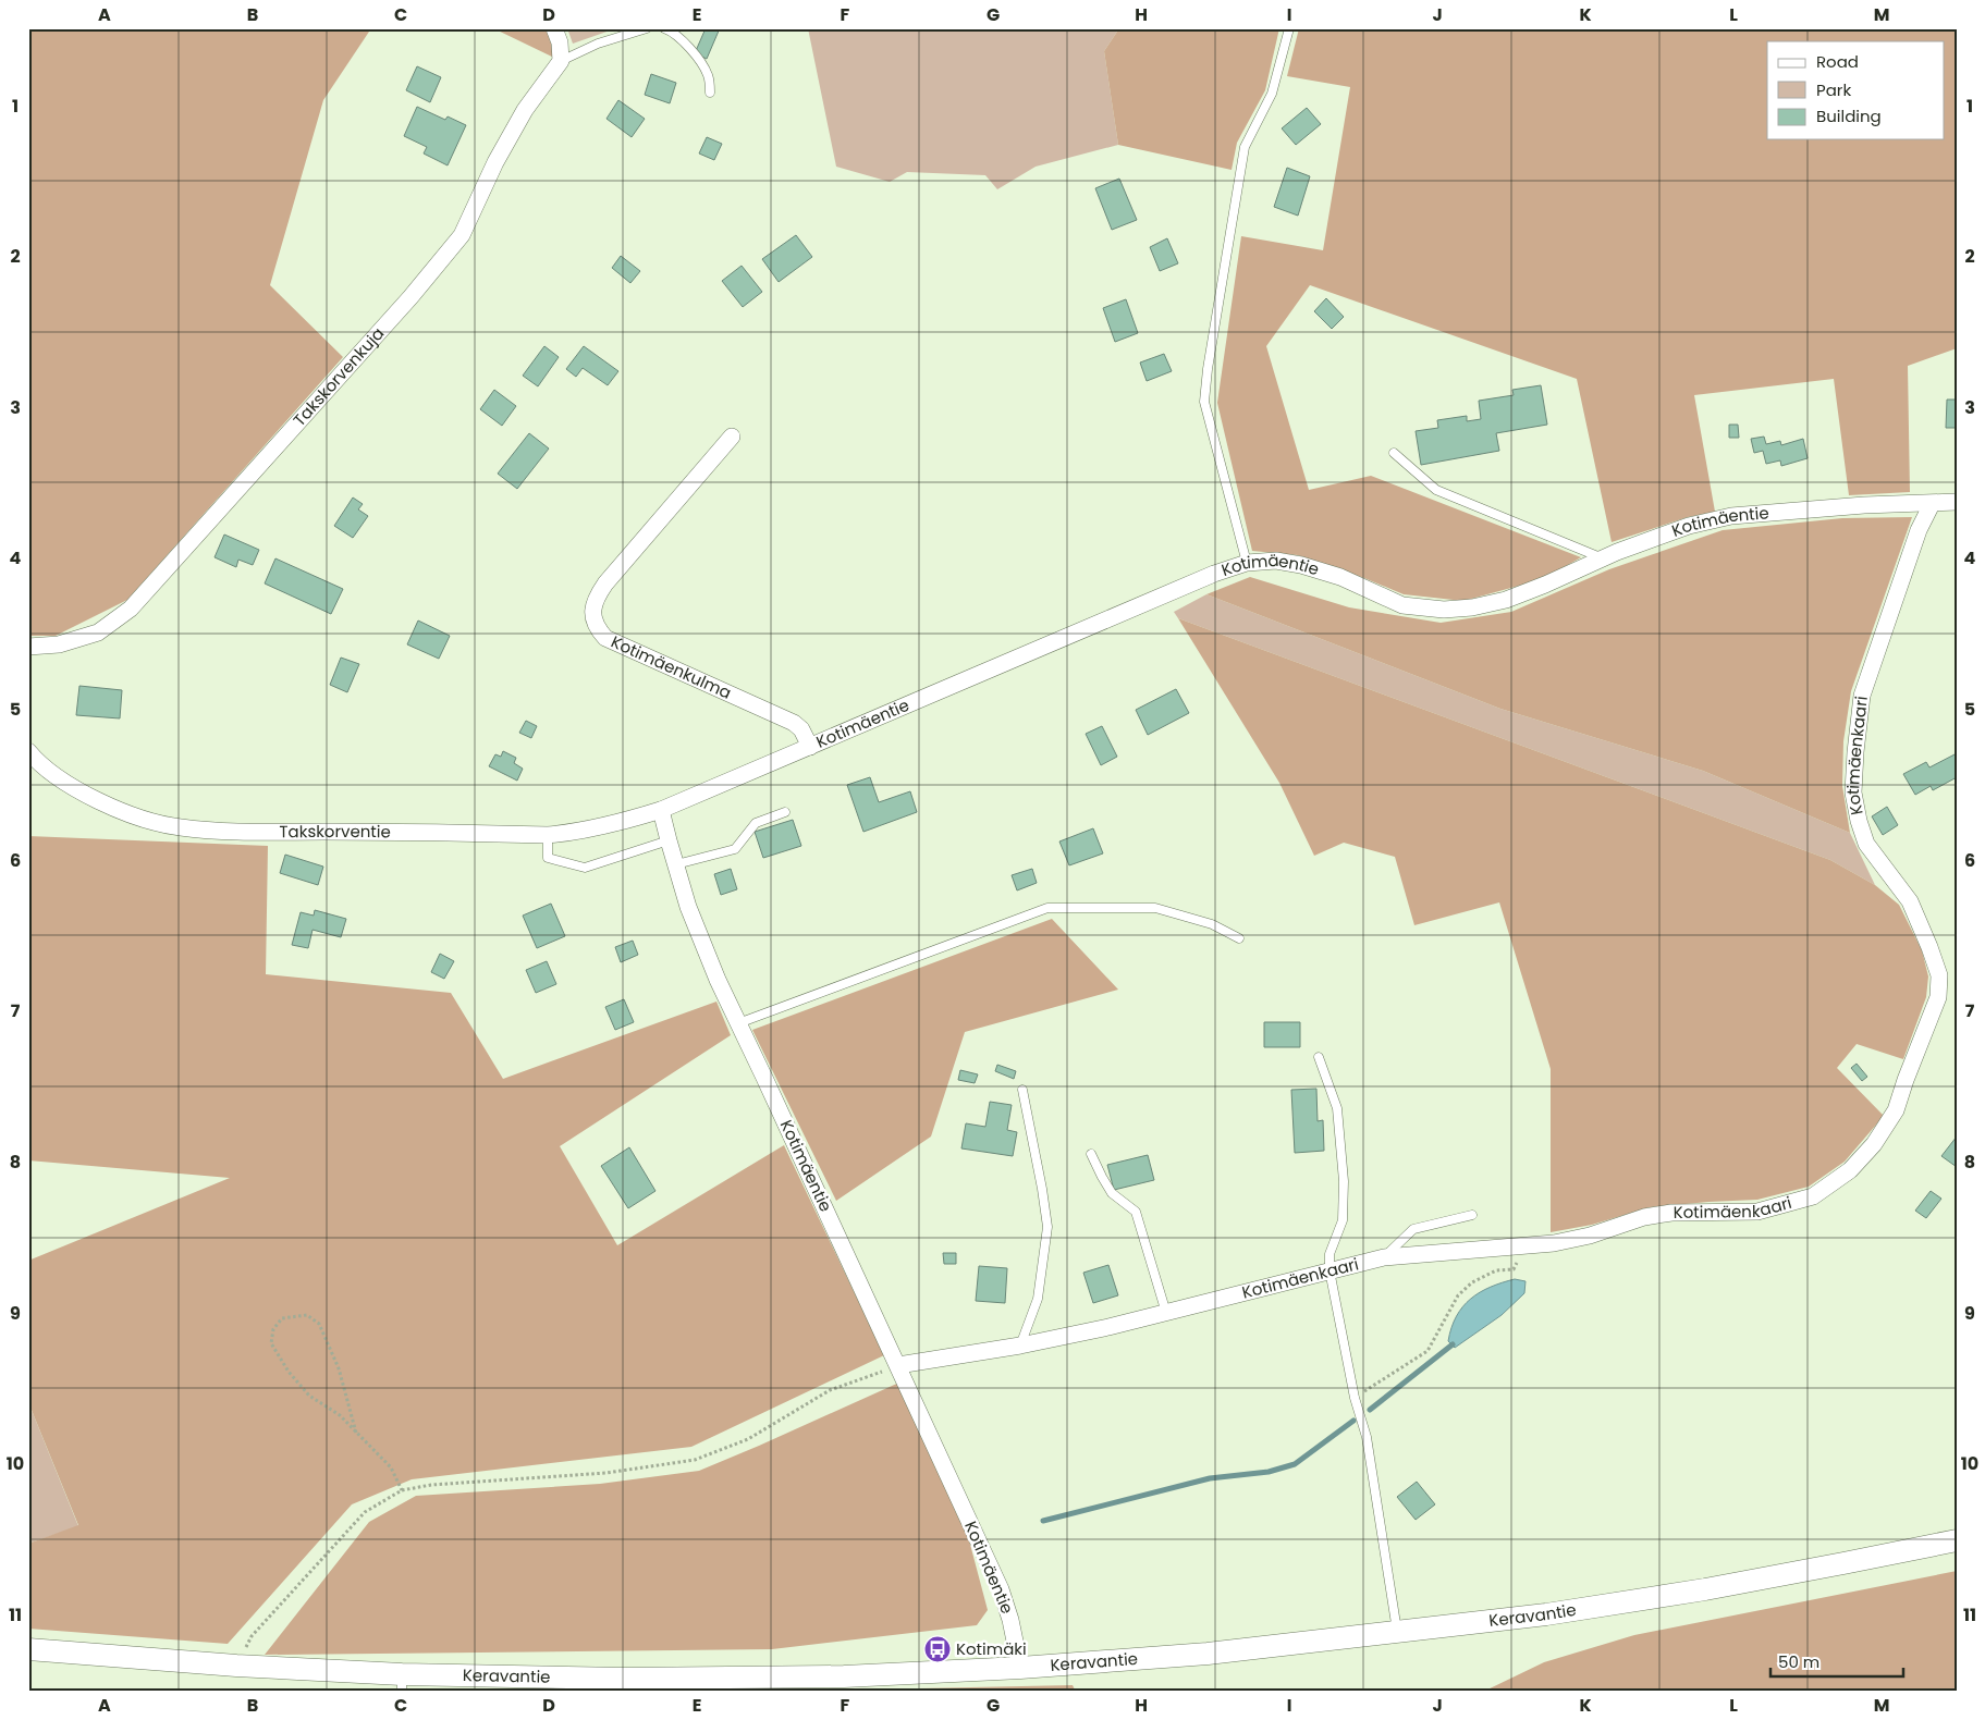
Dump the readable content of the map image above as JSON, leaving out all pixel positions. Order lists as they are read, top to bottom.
{
  "streets": {
    "main road": ["Keravantie"],
    "street": [
      "Takskorvenkuja",
      "Kotimäentie",
      "Kotimäenkulma",
      "Kotimäenkaari",
      "Takskorventie"
    ]
  },
  "crossings": [
    ["Kotimäentie", "Kotimäenkulma"],
    ["Kotimäentie", "Kotimäenkaari"],
    ["Kotimäentie", "Takskorventie"],
    ["Kotimäentie", "Keravantie"]
  ],
  "places": {
    "bus stop": ["Kotimäki"]
  },
  "legend": ["Road", "Park", "Building"],
  "scale_bar": "50 m",
  "grid": {
    "columns": [
      "A",
      "B",
      "C",
      "D",
      "E",
      "F",
      "G",
      "H",
      "I",
      "J",
      "K",
      "L",
      "M"
    ],
    "rows": [
      "1",
      "2",
      "3",
      "4",
      "5",
      "6",
      "7",
      "8",
      "9",
      "10",
      "11"
    ]
  }
}
